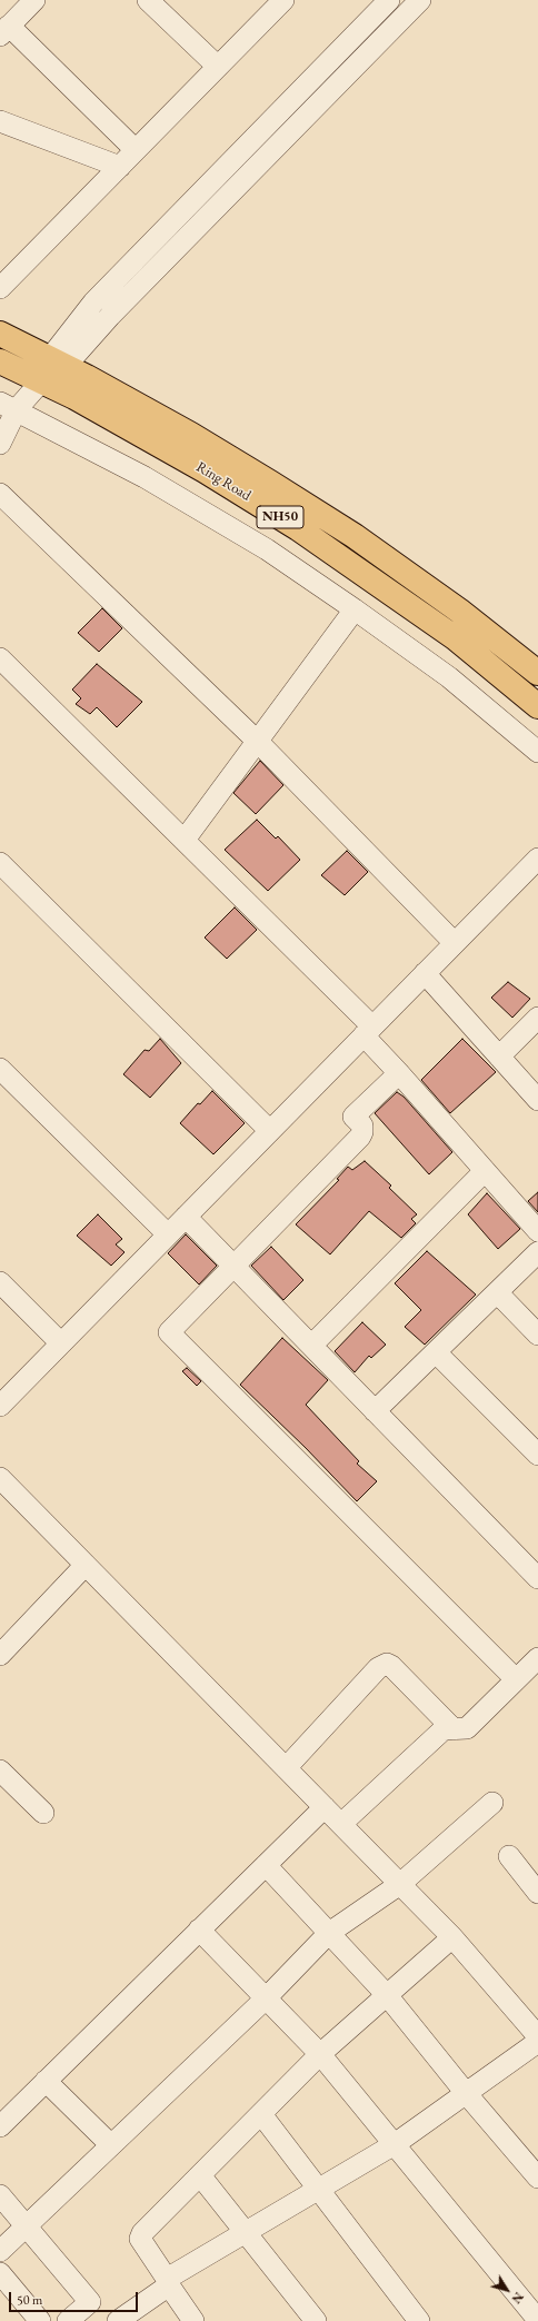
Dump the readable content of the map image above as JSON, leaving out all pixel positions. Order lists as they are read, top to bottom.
{
  "streets": {
    "highway": ["Ring Road", "NH50"]
  },
  "scale_bar": "50 m",
  "north": "bottom right"
}
